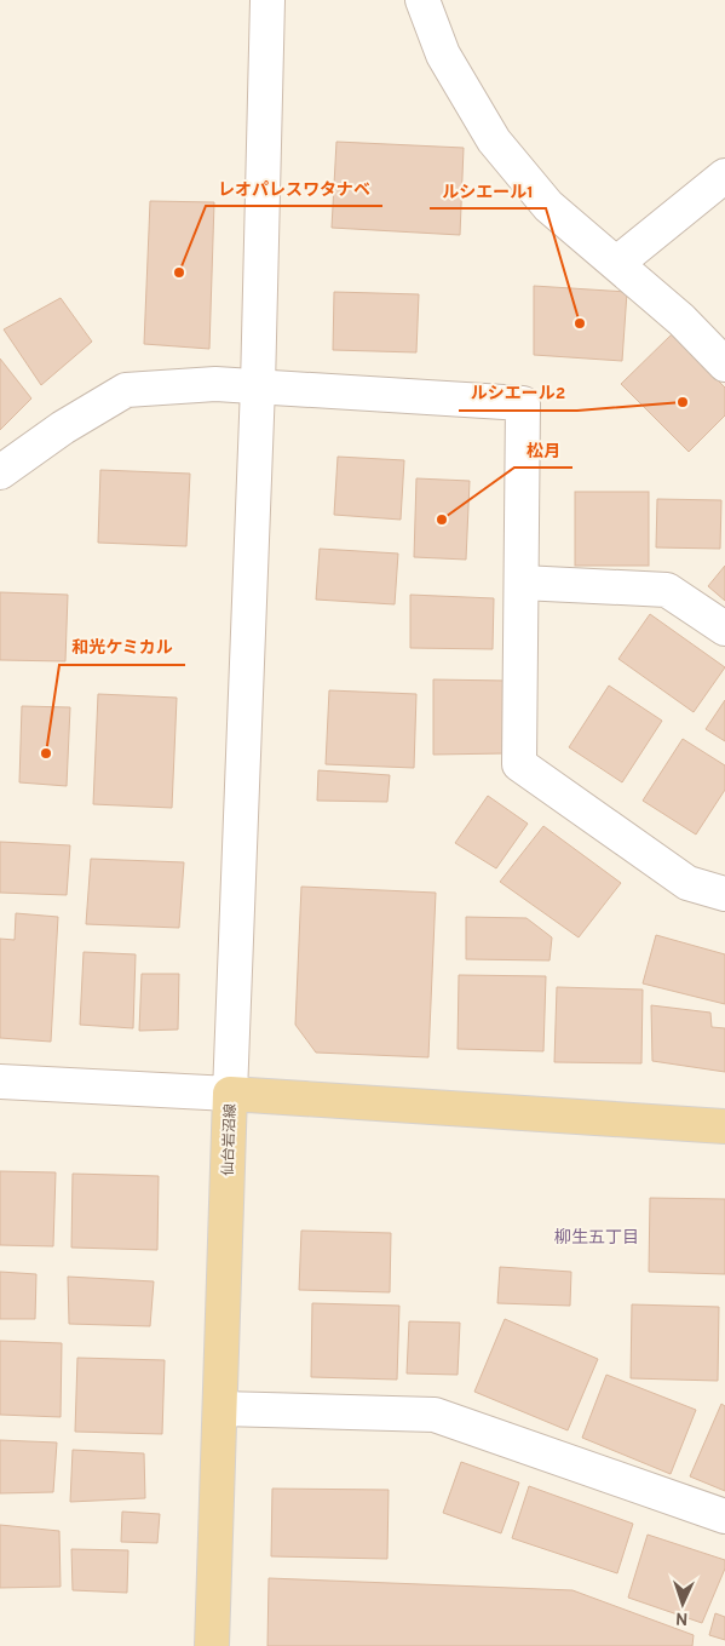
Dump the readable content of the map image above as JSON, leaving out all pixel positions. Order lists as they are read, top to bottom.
{
  "streets": {
    "main road": ["仙台岩沼線"]
  },
  "districts": ["柳生五丁目"],
  "places": [
    "レオパレスワタナベ",
    "ルシエール1",
    "ルシエール2",
    "松月",
    "和光ケミカル"
  ],
  "north": "bottom"
}
